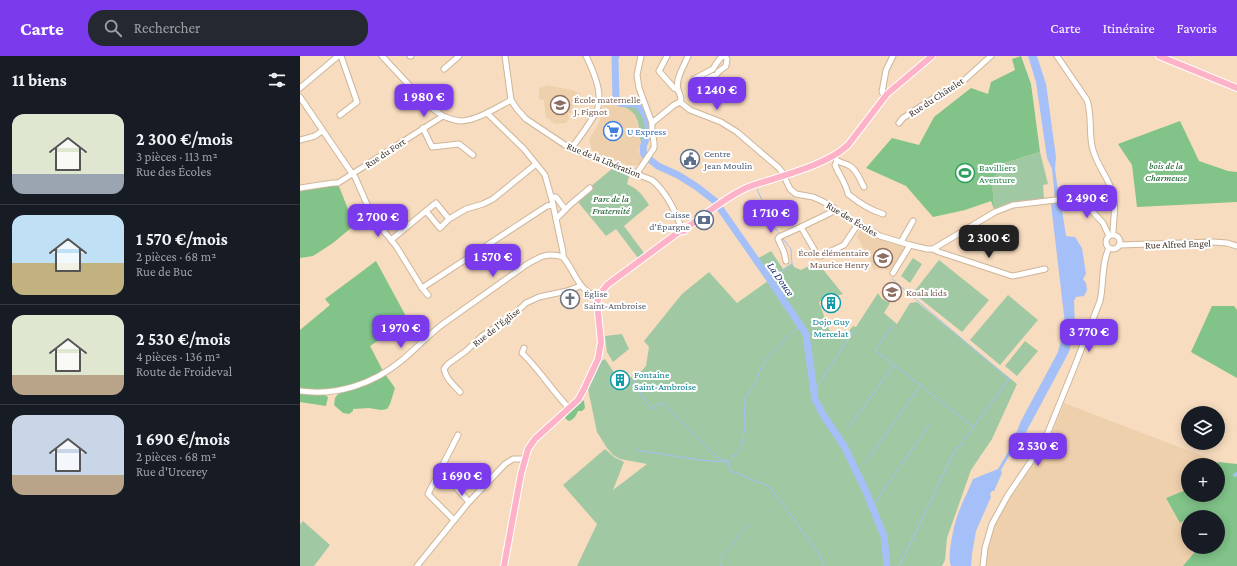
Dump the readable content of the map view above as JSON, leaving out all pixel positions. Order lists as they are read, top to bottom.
{
  "streets": {
    "street": [
      "Rue du Châtelet",
      "Rue du Fort",
      "Rue de la Libération",
      "Rue des Écoles",
      "Rue Alfred Engel",
      "Rue de l'Église"
    ]
  },
  "water": ["La Douce"],
  "parks": ["bois de la Charmeuse", "Parc de la Fraternité"],
  "places": {
    "school or university": ["École maternelle J. Pignot", "École élémentaire Maurice Henry", "Koala kids"],
    "supermarket": ["U Express"],
    "public building": ["Centre Jean Moulin"],
    "sports": ["Bavilliers Aventure"],
    "bank": ["Caisse d'Épargne"],
    "church": ["Église Saint-Ambroise"],
    "building": ["Dojo Guy Mercelat", "Fontaine Saint-Ambroise"]
  },
  "page": {
    "header": "Carte",
    "search": "Rechercher",
    "nav": ["Carte", "Itinéraire", "Favoris"],
    "heading": "11 biens",
    "price": [
      "1 240 €",
      "1 980 €",
      "2 490 €",
      "1 710 €",
      "2 700 €",
      "2 300 €",
      "1 570 €",
      "1 970 €",
      "3 770 €",
      "2 530 €",
      "1 690 €"
    ],
    "list": [
      {
        "name": "2 300 €/mois",
        "note": "3 pièces · 113 m² · Rue des Écoles"
      },
      {
        "name": "1 570 €/mois",
        "note": "2 pièces · 68 m² · Rue de Buc"
      },
      {
        "name": "2 530 €/mois",
        "note": "4 pièces · 136 m² · Route de Froideval"
      },
      {
        "name": "1 690 €/mois",
        "note": "2 pièces · 68 m² · Rue d'Urcerey"
      }
    ],
    "map_buttons": ["+", "−"]
  }
}
